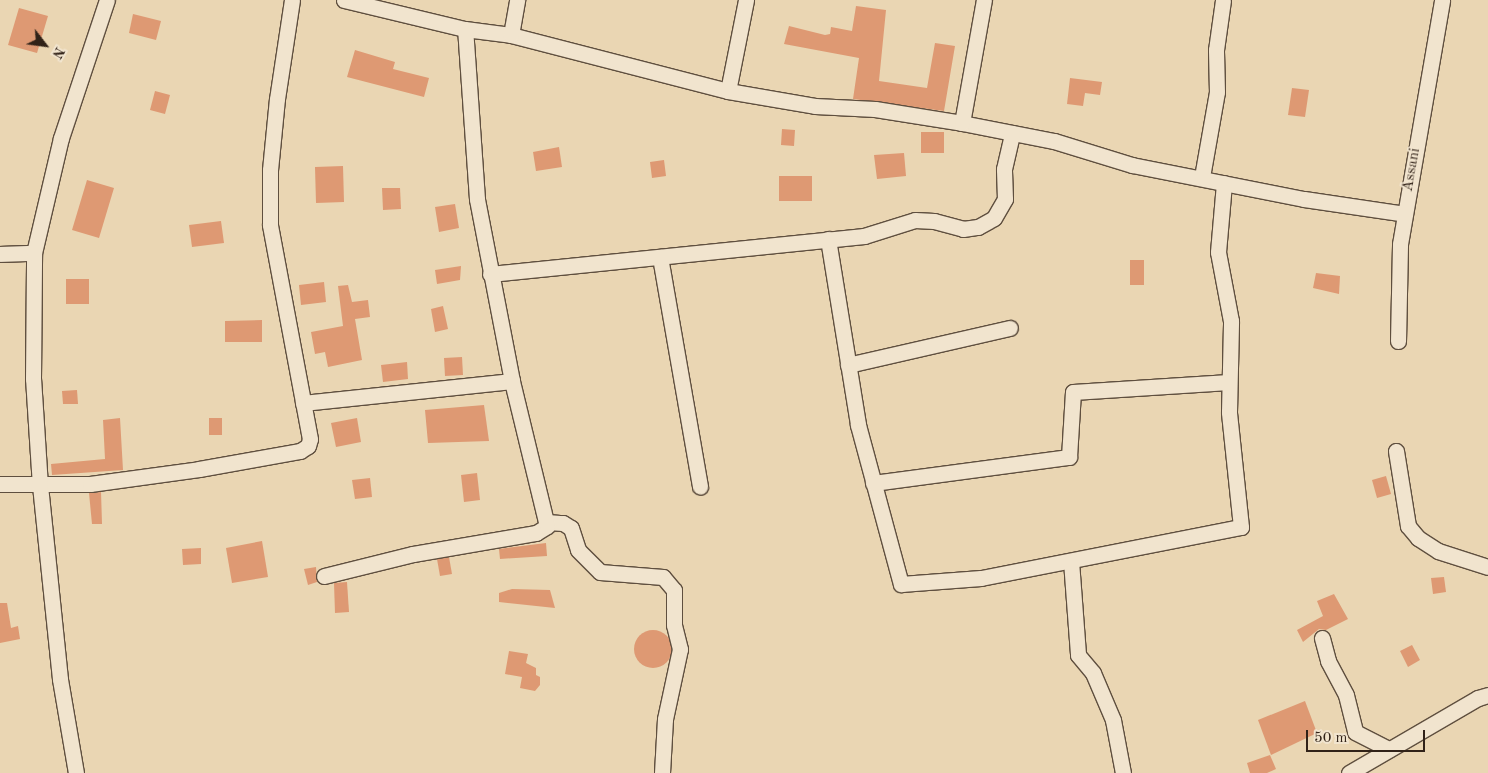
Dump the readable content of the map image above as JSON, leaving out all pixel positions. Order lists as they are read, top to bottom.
{
  "streets": {
    "street": ["Assani"]
  },
  "scale_bar": "50 m",
  "north": "bottom right"
}
